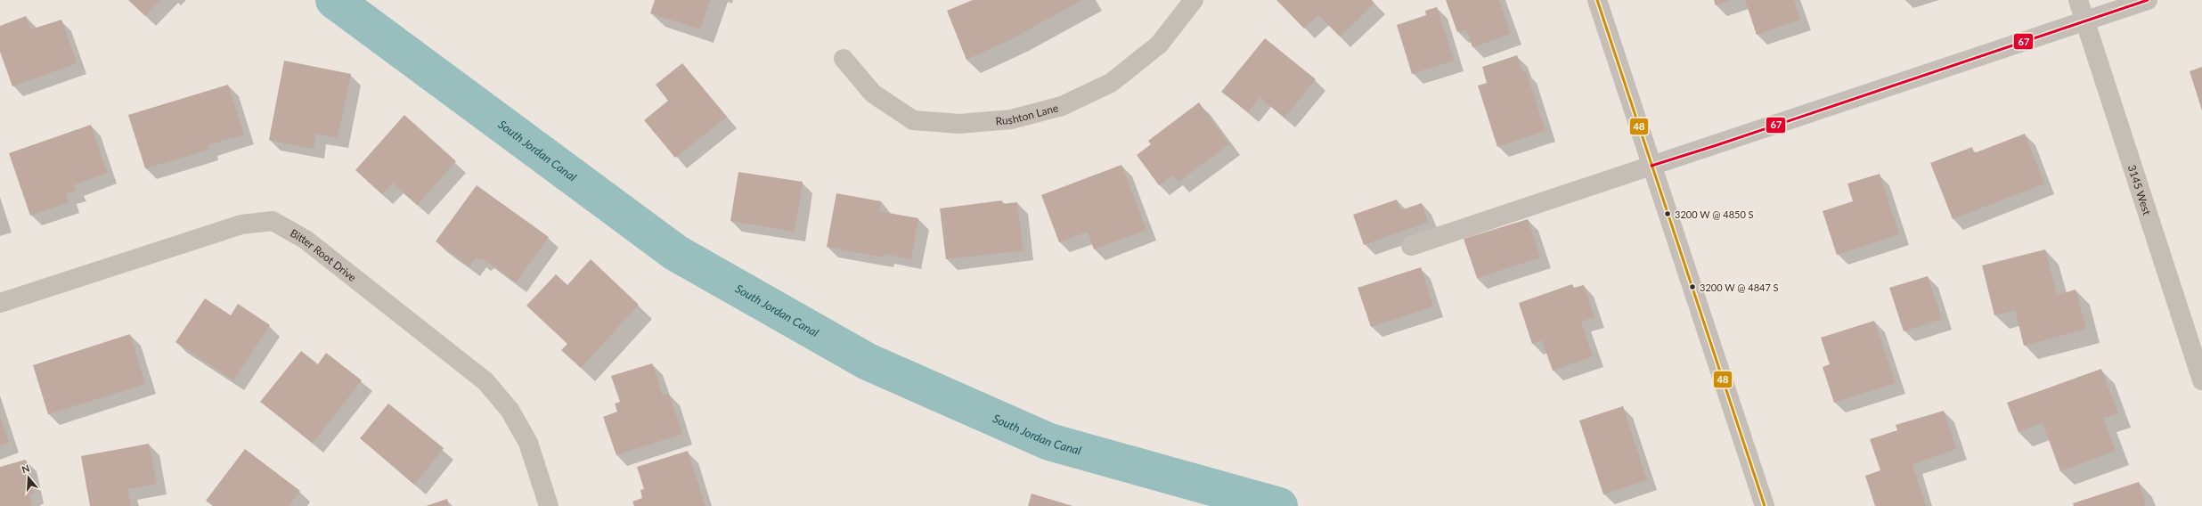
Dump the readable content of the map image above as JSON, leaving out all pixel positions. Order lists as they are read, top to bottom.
{
  "streets": {
    "street": ["Rushton Lane", "3145 West", "Bitter Root Drive"]
  },
  "water": ["South Jordan Canal"],
  "places": ["3200 W @ 4850 S", "3200 W @ 4847 S"],
  "lines": ["transit line 48", "transit line 67"],
  "north": "top"
}
